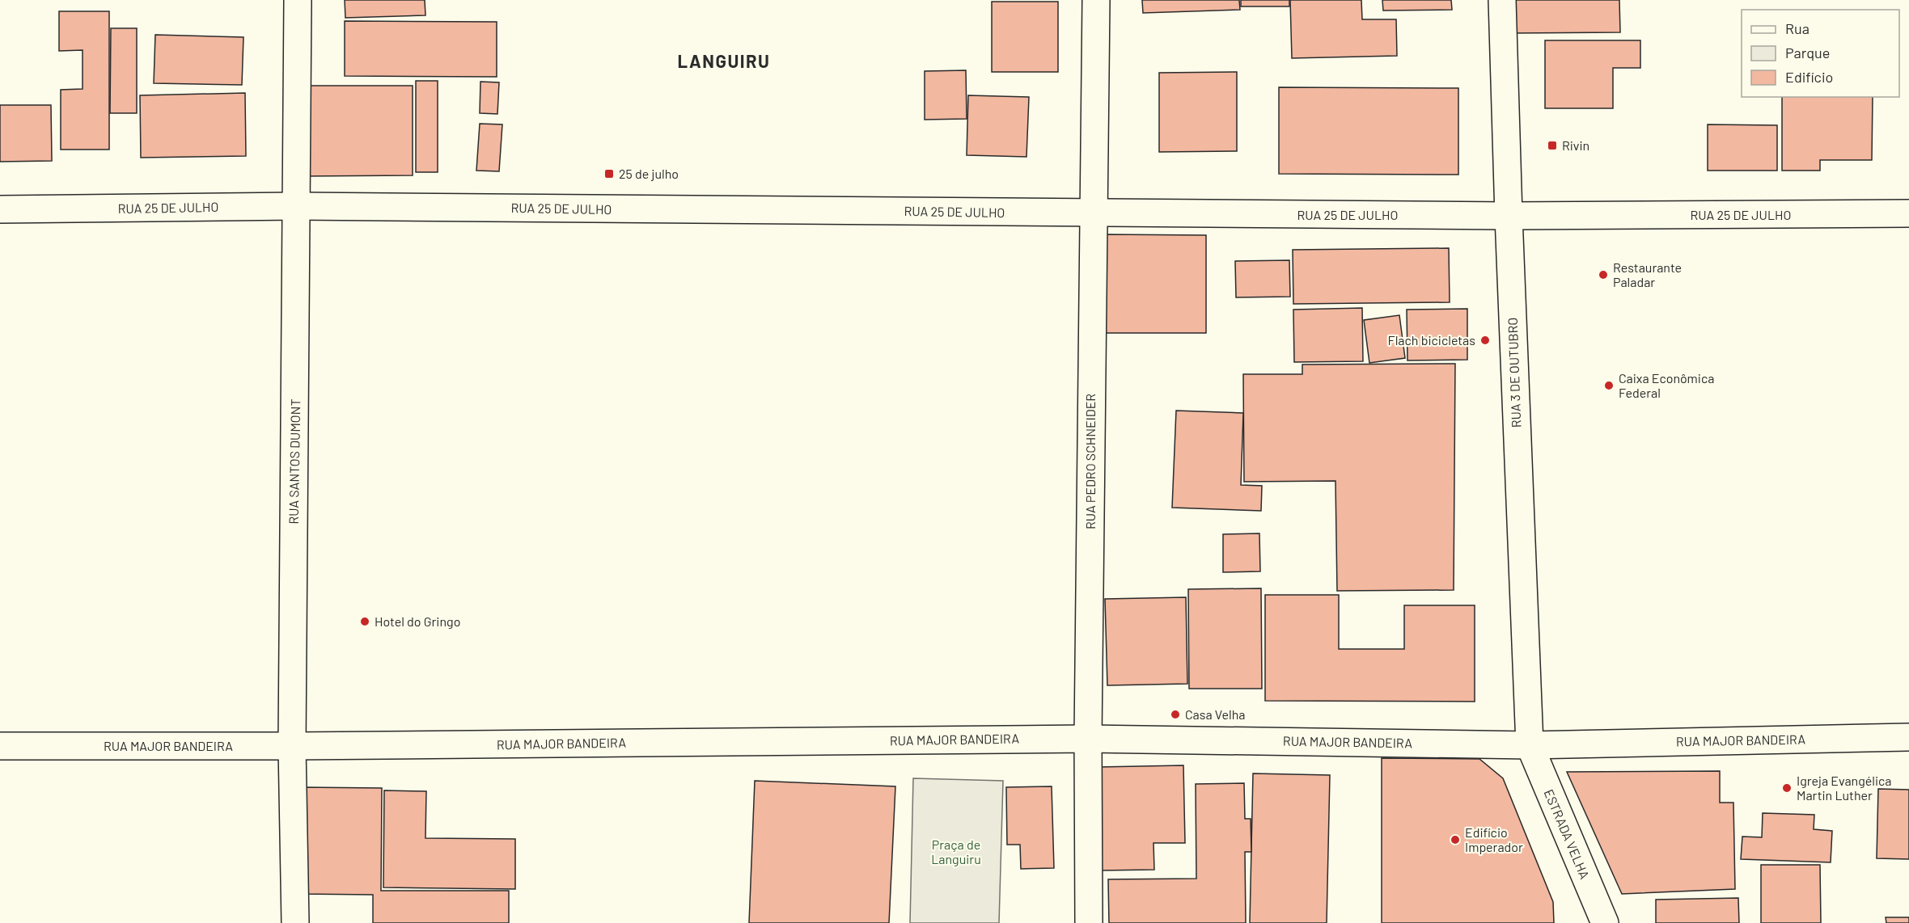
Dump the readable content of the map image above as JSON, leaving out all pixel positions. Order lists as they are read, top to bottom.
{
  "streets": {
    "main road": [
      "RUA 25 DE JULHO",
      "RUA 3 DE OUTUBRO",
      "RUA SANTOS DUMONT",
      "RUA PEDRO SCHNEIDER",
      "RUA MAJOR BANDEIRA",
      "ESTRADA VELHA"
    ]
  },
  "crossings": [
    ["RUA 25 DE JULHO", "RUA 3 DE OUTUBRO"],
    ["RUA 25 DE JULHO", "RUA SANTOS DUMONT"],
    ["RUA 25 DE JULHO", "RUA PEDRO SCHNEIDER"],
    ["RUA 3 DE OUTUBRO", "RUA MAJOR BANDEIRA"],
    ["RUA 3 DE OUTUBRO", "ESTRADA VELHA"],
    ["RUA SANTOS DUMONT", "RUA MAJOR BANDEIRA"],
    ["RUA PEDRO SCHNEIDER", "RUA MAJOR BANDEIRA"],
    ["RUA MAJOR BANDEIRA", "ESTRADA VELHA"]
  ],
  "districts": ["LANGUIRU"],
  "parks": ["Praça de Languiru"],
  "places": {
    "transit": ["Rivin", "25 de julho"],
    "other": [
      "Restaurante Paladar",
      "Flach bicicletas",
      "Caixa Econômica Federal",
      "Hotel do Gringo",
      "Casa Velha",
      "Igreja Evangélica Martin Luther",
      "Edifício Imperador"
    ]
  },
  "legend": ["Rua", "Parque", "Edifício"]
}
